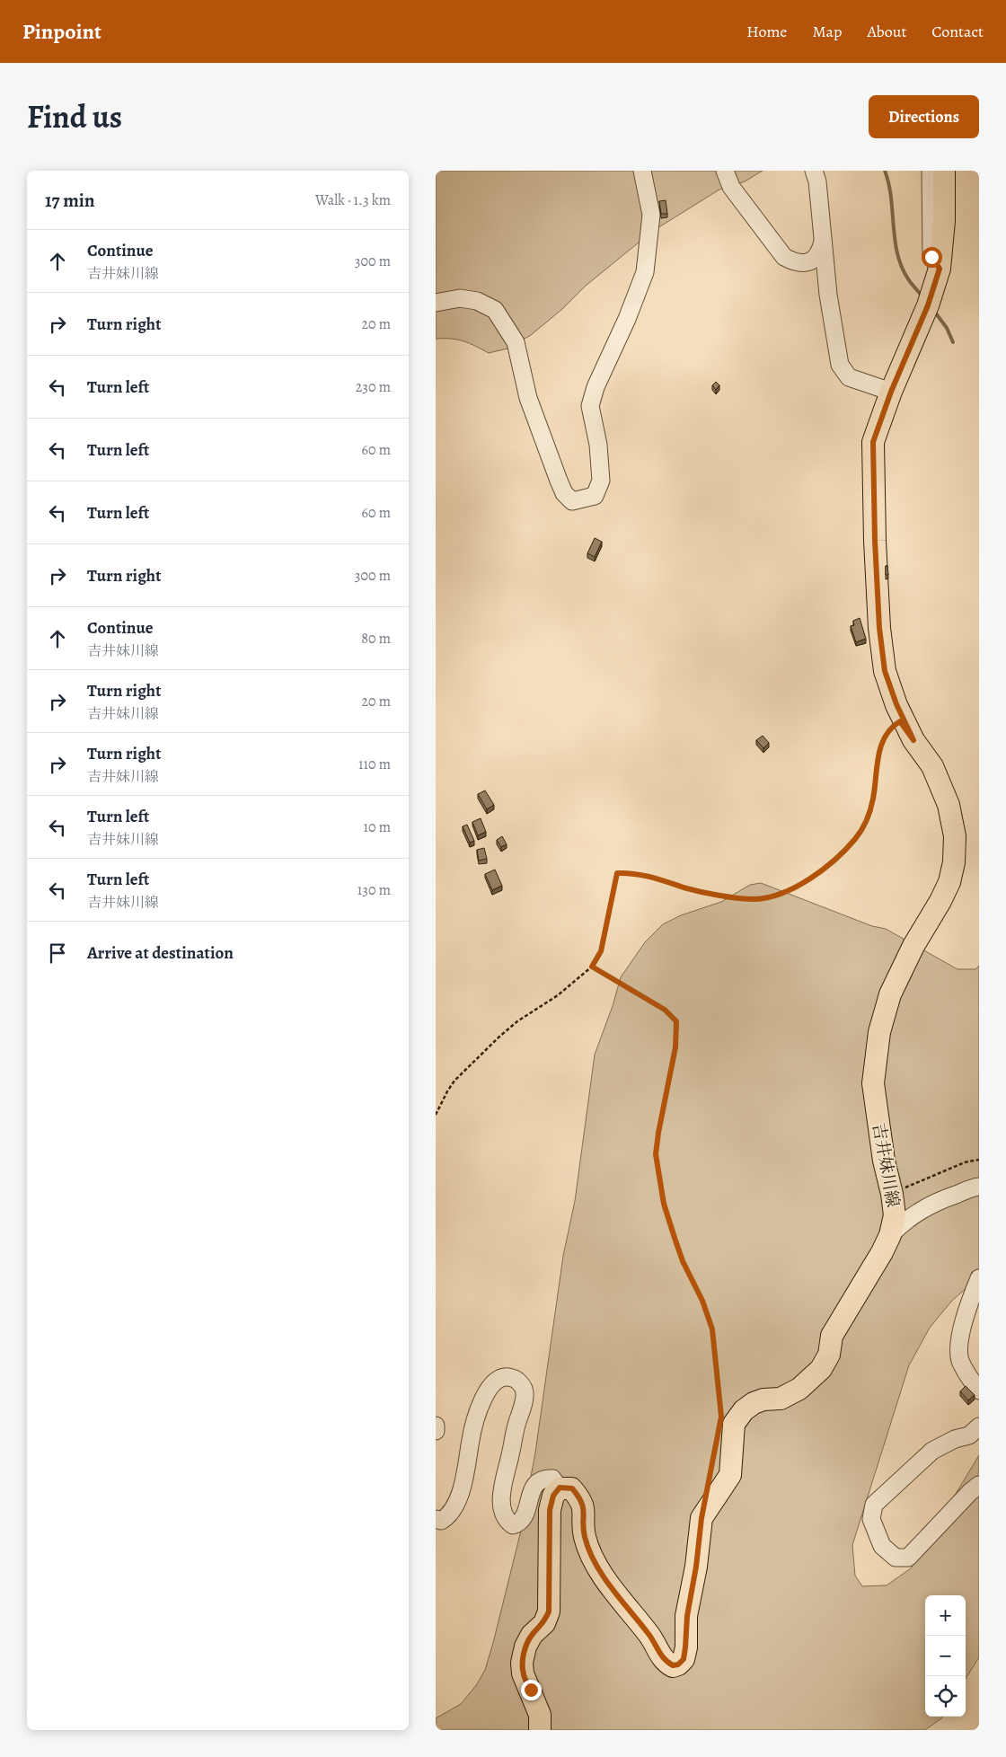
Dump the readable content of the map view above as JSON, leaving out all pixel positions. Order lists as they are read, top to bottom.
{
  "streets": {
    "main road": ["吉井妹川線"]
  },
  "page": {
    "header": "Pinpoint",
    "nav": [
      "Home",
      "Map",
      "About",
      "Contact"
    ],
    "title": "Find us",
    "buttons": "Directions",
    "heading": ["17 min", "Walk · 1.3 km"],
    "list": [
      ["Continue", "吉井妹川線", "300 m"],
      ["Turn right", "20 m"],
      ["Turn left", "230 m"],
      ["Turn left", "60 m"],
      ["Turn left", "60 m"],
      ["Turn right", "300 m"],
      ["Continue", "吉井妹川線", "80 m"],
      ["Turn right", "吉井妹川線", "20 m"],
      ["Turn right", "吉井妹川線", "110 m"],
      ["Turn left", "吉井妹川線", "10 m"],
      ["Turn left", "吉井妹川線", "130 m"],
      "Arrive at destination"
    ],
    "map_buttons": ["+", "−"]
  }
}
